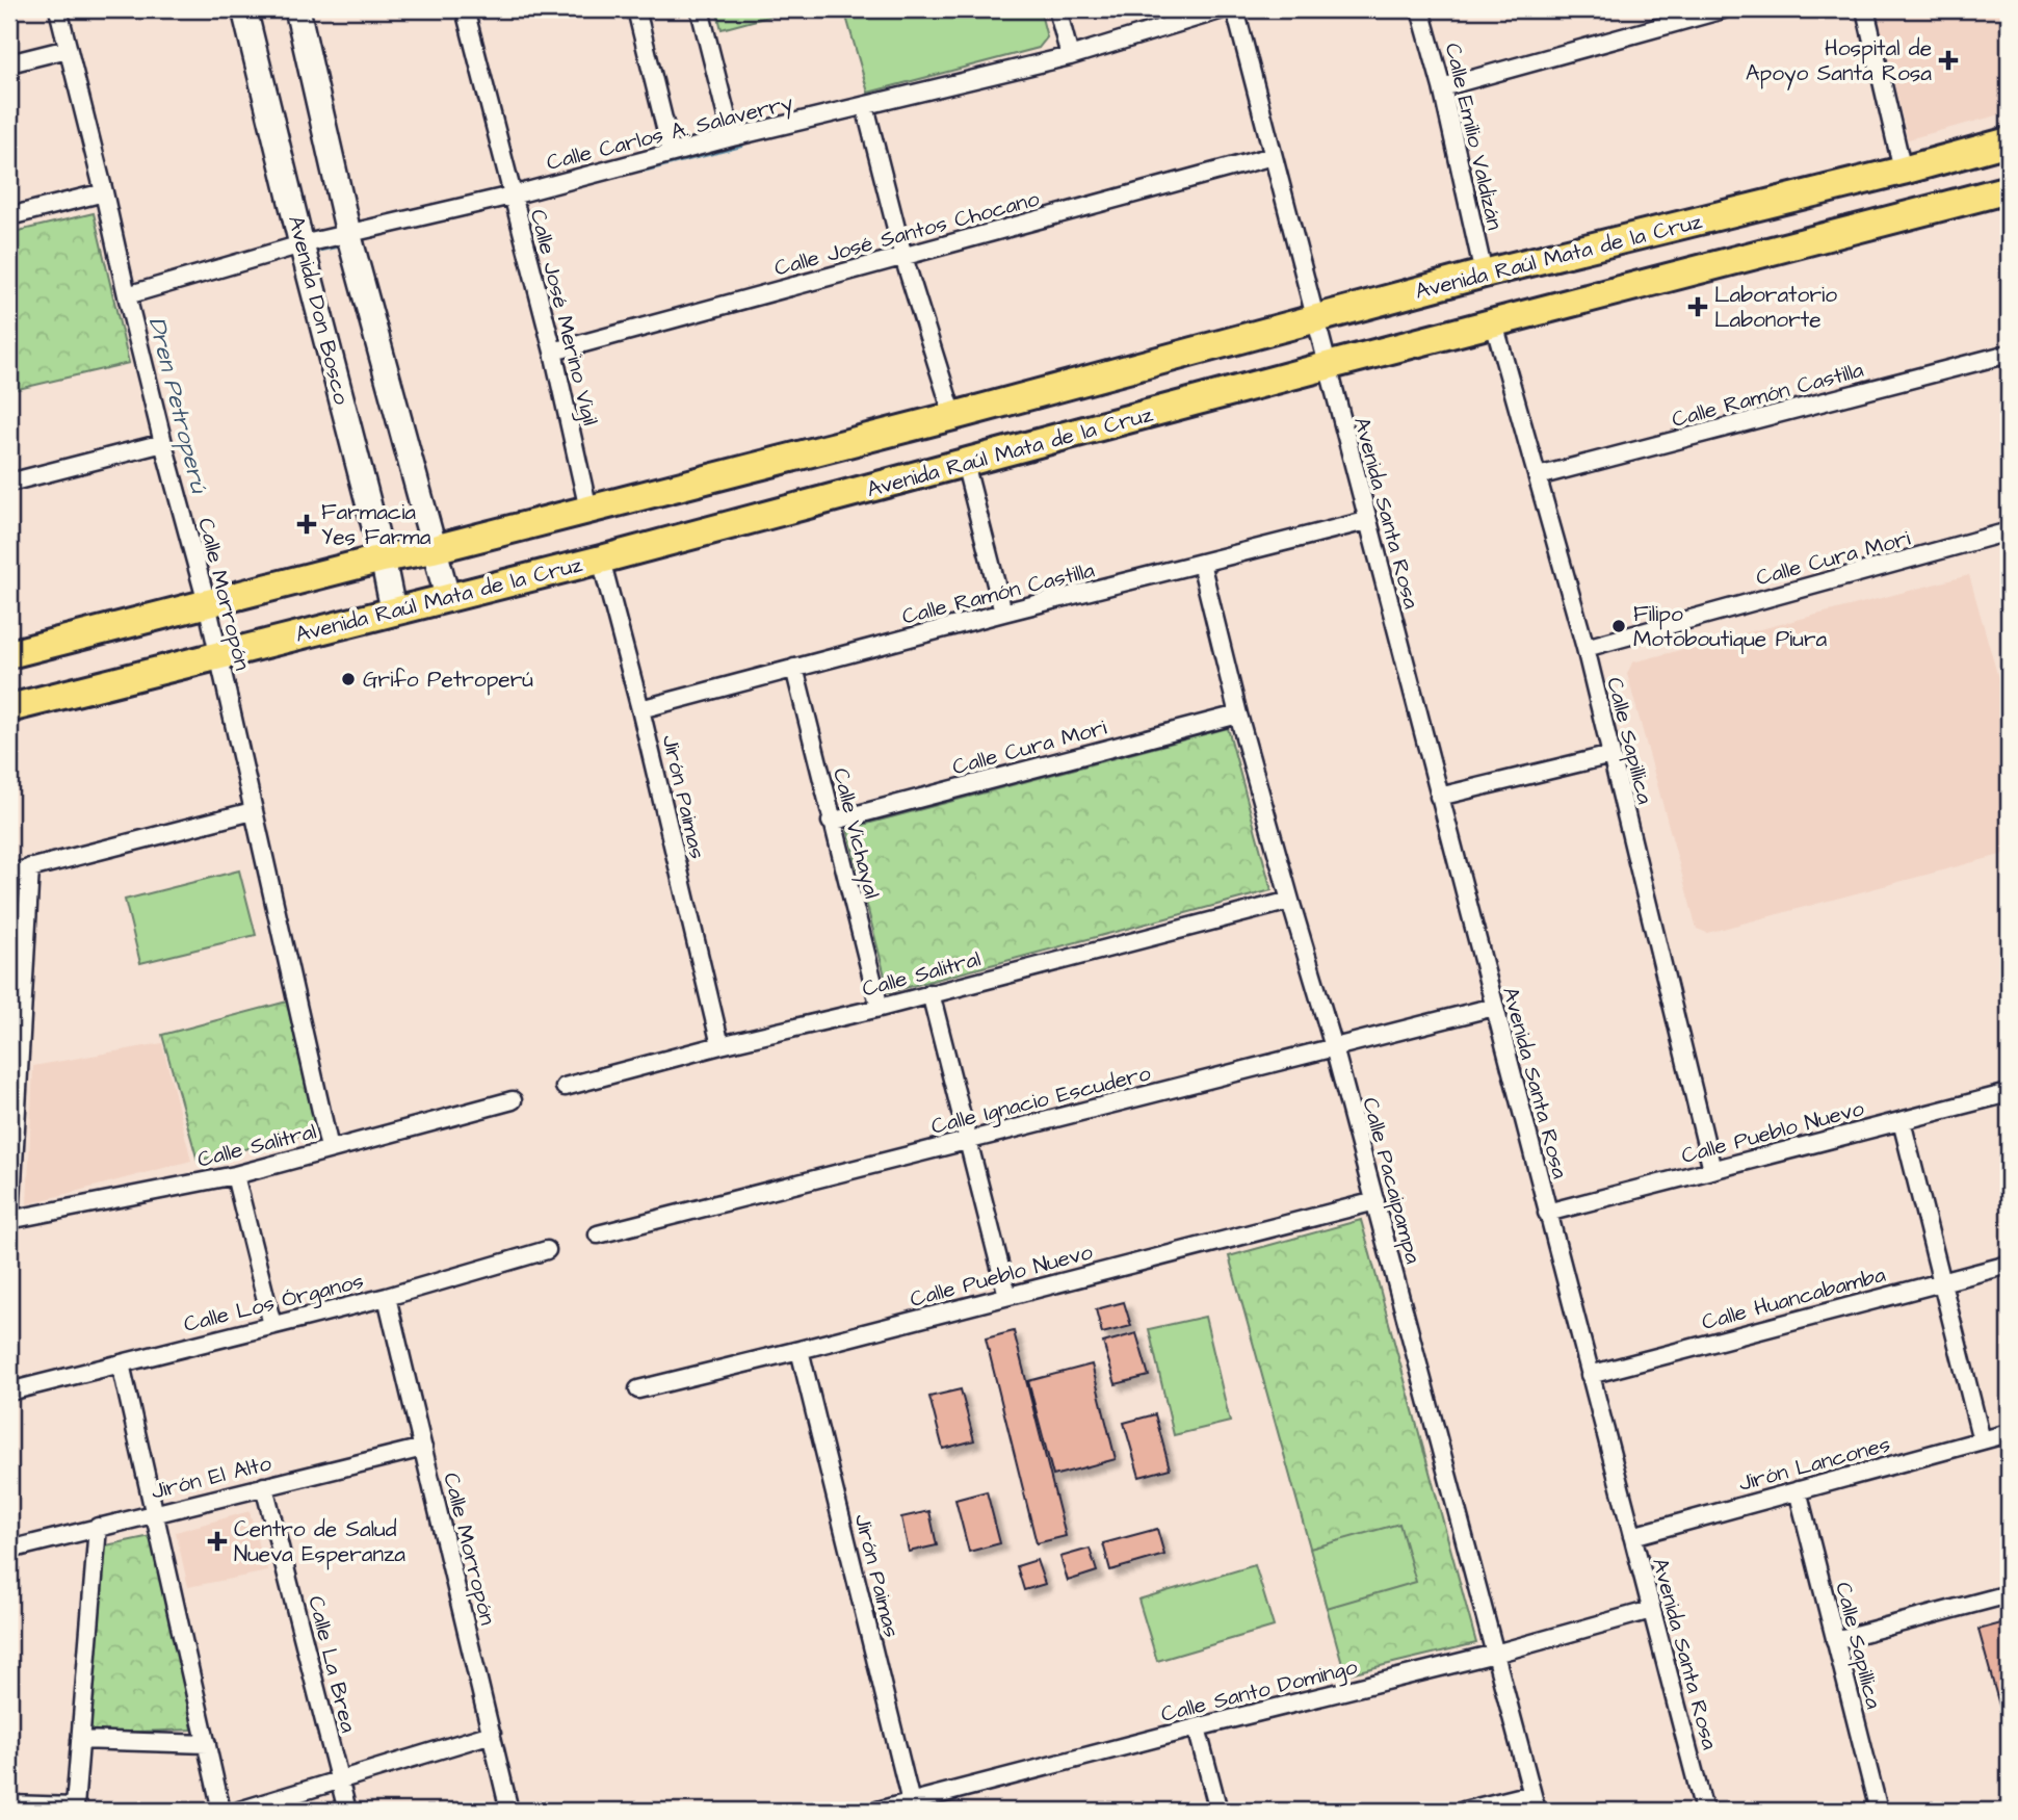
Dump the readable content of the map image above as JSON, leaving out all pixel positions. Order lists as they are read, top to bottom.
{
  "streets": {
    "main road": ["Avenida Raúl Mata de la Cruz"],
    "street": [
      "Calle Carlos A. Salaverry",
      "Calle Emilio Valdizán",
      "Calle José Santos Chocano",
      "Avenida Don Bosco",
      "Calle José Merino Vigil",
      "Calle Ramón Castilla",
      "Avenida Santa Rosa",
      "Calle Cura Mori",
      "Calle Morropón",
      "Calle Sapillica",
      "Jirón Paimas",
      "Calle Vichayal",
      "Calle Salitral",
      "Calle Ignacio Escudero",
      "Calle Pueblo Nuevo",
      "Calle Pacaipampa",
      "Calle Huancabamba",
      "Calle Los Órganos",
      "Jirón Lancones",
      "Jirón El Alto",
      "Calle La Brea",
      "Calle Santo Domingo"
    ]
  },
  "crossings": [
    ["Calle Carlos A. Salaverry", "Avenida Don Bosco"],
    ["Calle Carlos A. Salaverry", "Calle José Merino Vigil"],
    ["Calle Carlos A. Salaverry", "Calle Morropón"],
    ["Calle Emilio Valdizán", "Avenida Raúl Mata de la Cruz"],
    ["Calle José Santos Chocano", "Calle José Merino Vigil"],
    ["Calle José Santos Chocano", "Avenida Santa Rosa"],
    ["Avenida Raúl Mata de la Cruz", "Avenida Don Bosco"],
    ["Avenida Raúl Mata de la Cruz", "Calle José Merino Vigil"],
    ["Avenida Raúl Mata de la Cruz", "Avenida Santa Rosa"],
    ["Avenida Raúl Mata de la Cruz", "Calle Morropón"],
    ["Avenida Raúl Mata de la Cruz", "Calle Sapillica"],
    ["Avenida Raúl Mata de la Cruz", "Jirón Paimas"],
    ["Calle Ramón Castilla", "Avenida Santa Rosa"],
    ["Calle Ramón Castilla", "Calle Sapillica"],
    ["Calle Ramón Castilla", "Jirón Paimas"],
    ["Calle Ramón Castilla", "Calle Vichayal"],
    ["Calle Ramón Castilla", "Calle Pacaipampa"],
    ["Avenida Santa Rosa", "Calle Ignacio Escudero"],
    ["Avenida Santa Rosa", "Calle Pueblo Nuevo"],
    ["Avenida Santa Rosa", "Calle Huancabamba"],
    ["Avenida Santa Rosa", "Jirón Lancones"],
    ["Avenida Santa Rosa", "Calle Santo Domingo"],
    ["Calle Cura Mori", "Calle Sapillica"],
    ["Calle Cura Mori", "Calle Vichayal"],
    ["Calle Cura Mori", "Calle Pacaipampa"],
    ["Calle Morropón", "Calle Salitral"],
    ["Calle Morropón", "Calle Los Órganos"],
    ["Calle Morropón", "Jirón El Alto"],
    ["Calle Sapillica", "Calle Pueblo Nuevo"],
    ["Calle Sapillica", "Jirón Lancones"],
    ["Jirón Paimas", "Calle Salitral"],
    ["Jirón Paimas", "Calle Pueblo Nuevo"],
    ["Jirón Paimas", "Calle Santo Domingo"],
    ["Calle Vichayal", "Calle Salitral"],
    ["Calle Salitral", "Calle Pacaipampa"],
    ["Calle Ignacio Escudero", "Calle Pacaipampa"],
    ["Calle Pueblo Nuevo", "Calle Pacaipampa"],
    ["Calle Pacaipampa", "Calle Santo Domingo"],
    ["Jirón El Alto", "Calle La Brea"]
  ],
  "water": ["Dren Petroperú"],
  "places": {
    "health": [
      "Hospital de Apoyo Santa Rosa",
      "Laboratorio Labonorte",
      "Farmacia Yes Farma",
      "Centro de Salud Nueva Esperanza"
    ],
    "other": ["Filipo Motoboutique Piura", "Grifo Petroperú"]
  }
}
